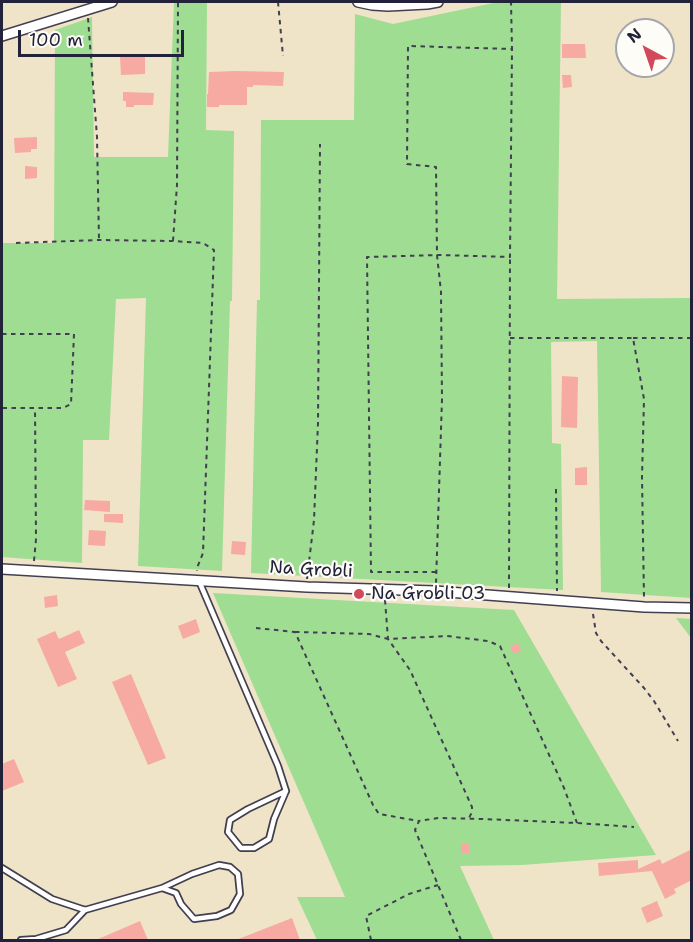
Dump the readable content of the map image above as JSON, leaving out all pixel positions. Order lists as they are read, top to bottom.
{
  "streets": {
    "street": ["Na Grobli"]
  },
  "places": ["Na Grobli 03"],
  "scale_bar": "100 m",
  "north": "top left"
}
